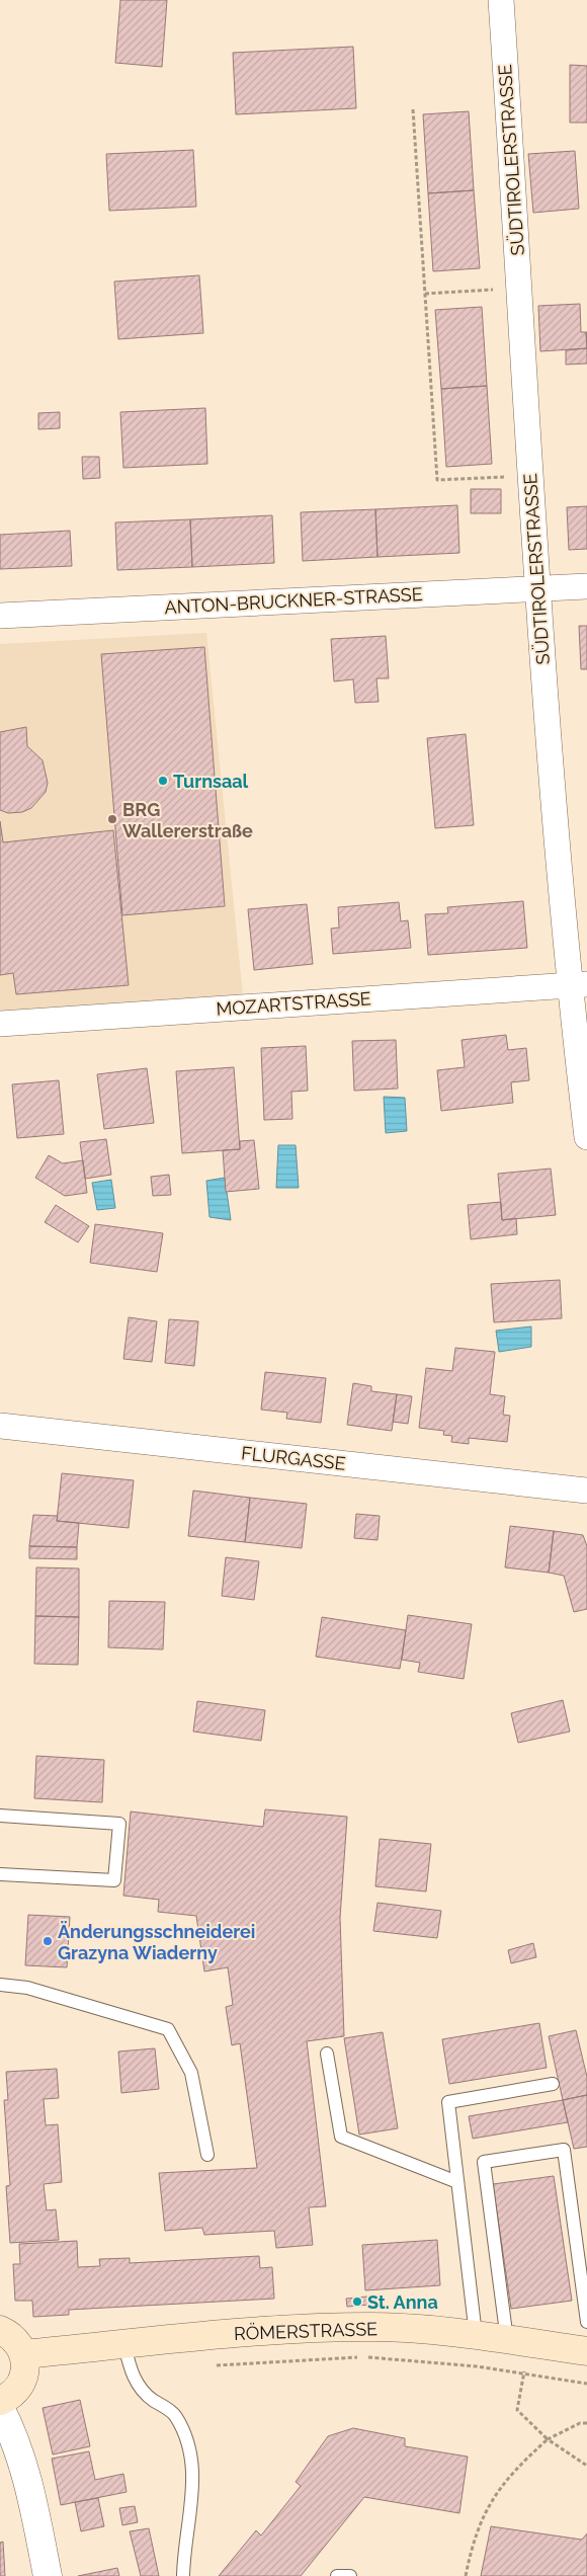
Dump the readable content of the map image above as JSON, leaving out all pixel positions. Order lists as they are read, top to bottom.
{
  "streets": {
    "main road": ["RÖMERSTRASSE"],
    "street": [
      "SÜDTIROLERSTRASSE",
      "ANTON-BRUCKNER-STRASSE",
      "MOZARTSTRASSE",
      "FLURGASSE"
    ]
  },
  "crossings": [
    ["SÜDTIROLERSTRASSE", "ANTON-BRUCKNER-STRASSE"],
    ["SÜDTIROLERSTRASSE", "MOZARTSTRASSE"]
  ],
  "places": [
    "Turnsaal",
    "BRG Wallererstraße",
    "Änderungsschneiderei Grazyna Wiaderny",
    "St. Anna"
  ]
}
